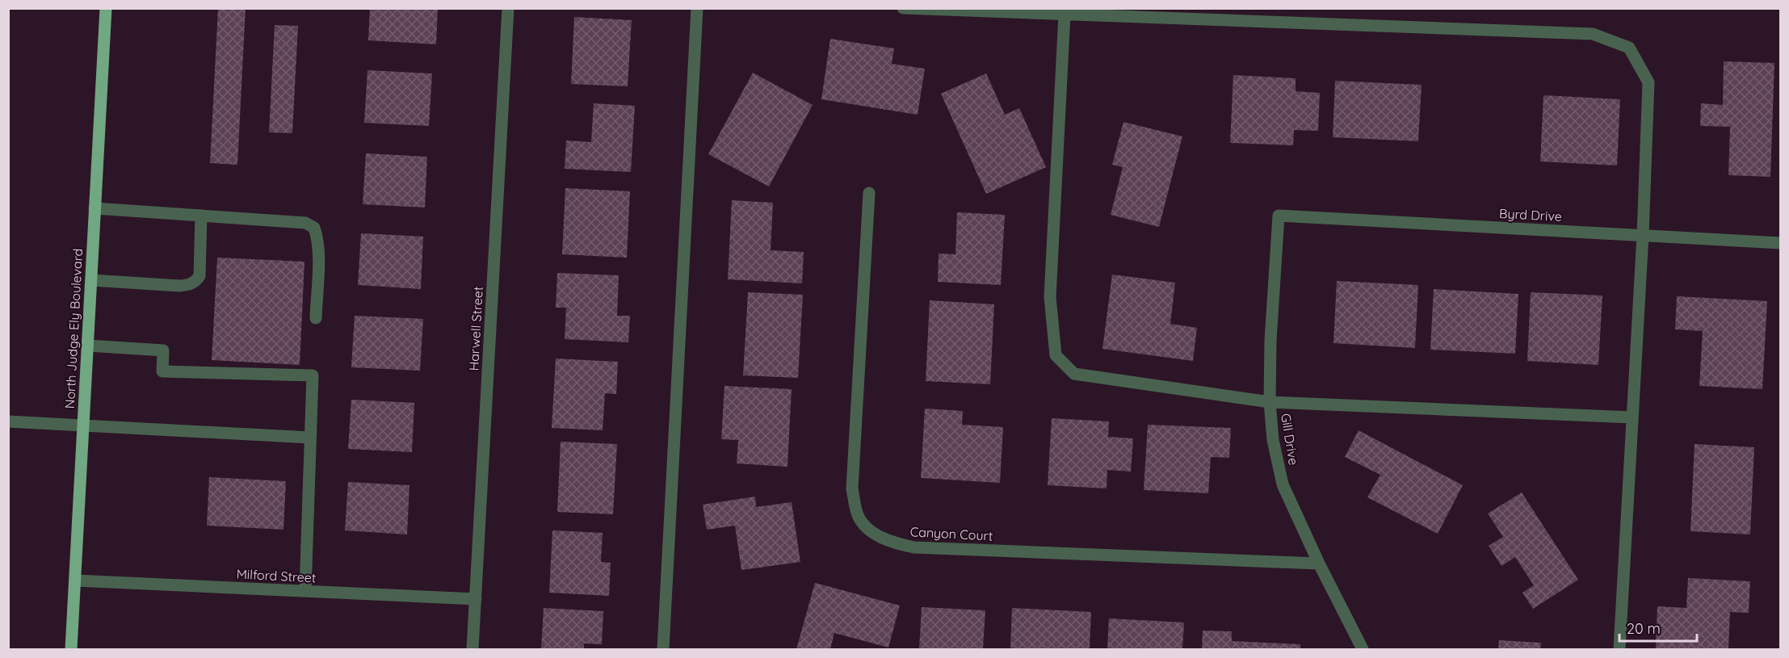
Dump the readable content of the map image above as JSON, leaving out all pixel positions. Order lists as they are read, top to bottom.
{
  "streets": {
    "main road": ["North Judge Ely Boulevard"],
    "street": [
      "Byrd Drive",
      "Harwell Street",
      "Gill Drive",
      "Canyon Court",
      "Milford Street"
    ]
  },
  "crossings": [
    ["Byrd Drive", "Gill Drive"],
    ["North Judge Ely Boulevard", "Milford Street"],
    ["Harwell Street", "Milford Street"],
    ["Gill Drive", "Canyon Court"]
  ],
  "scale_bar": "20 m"
}
